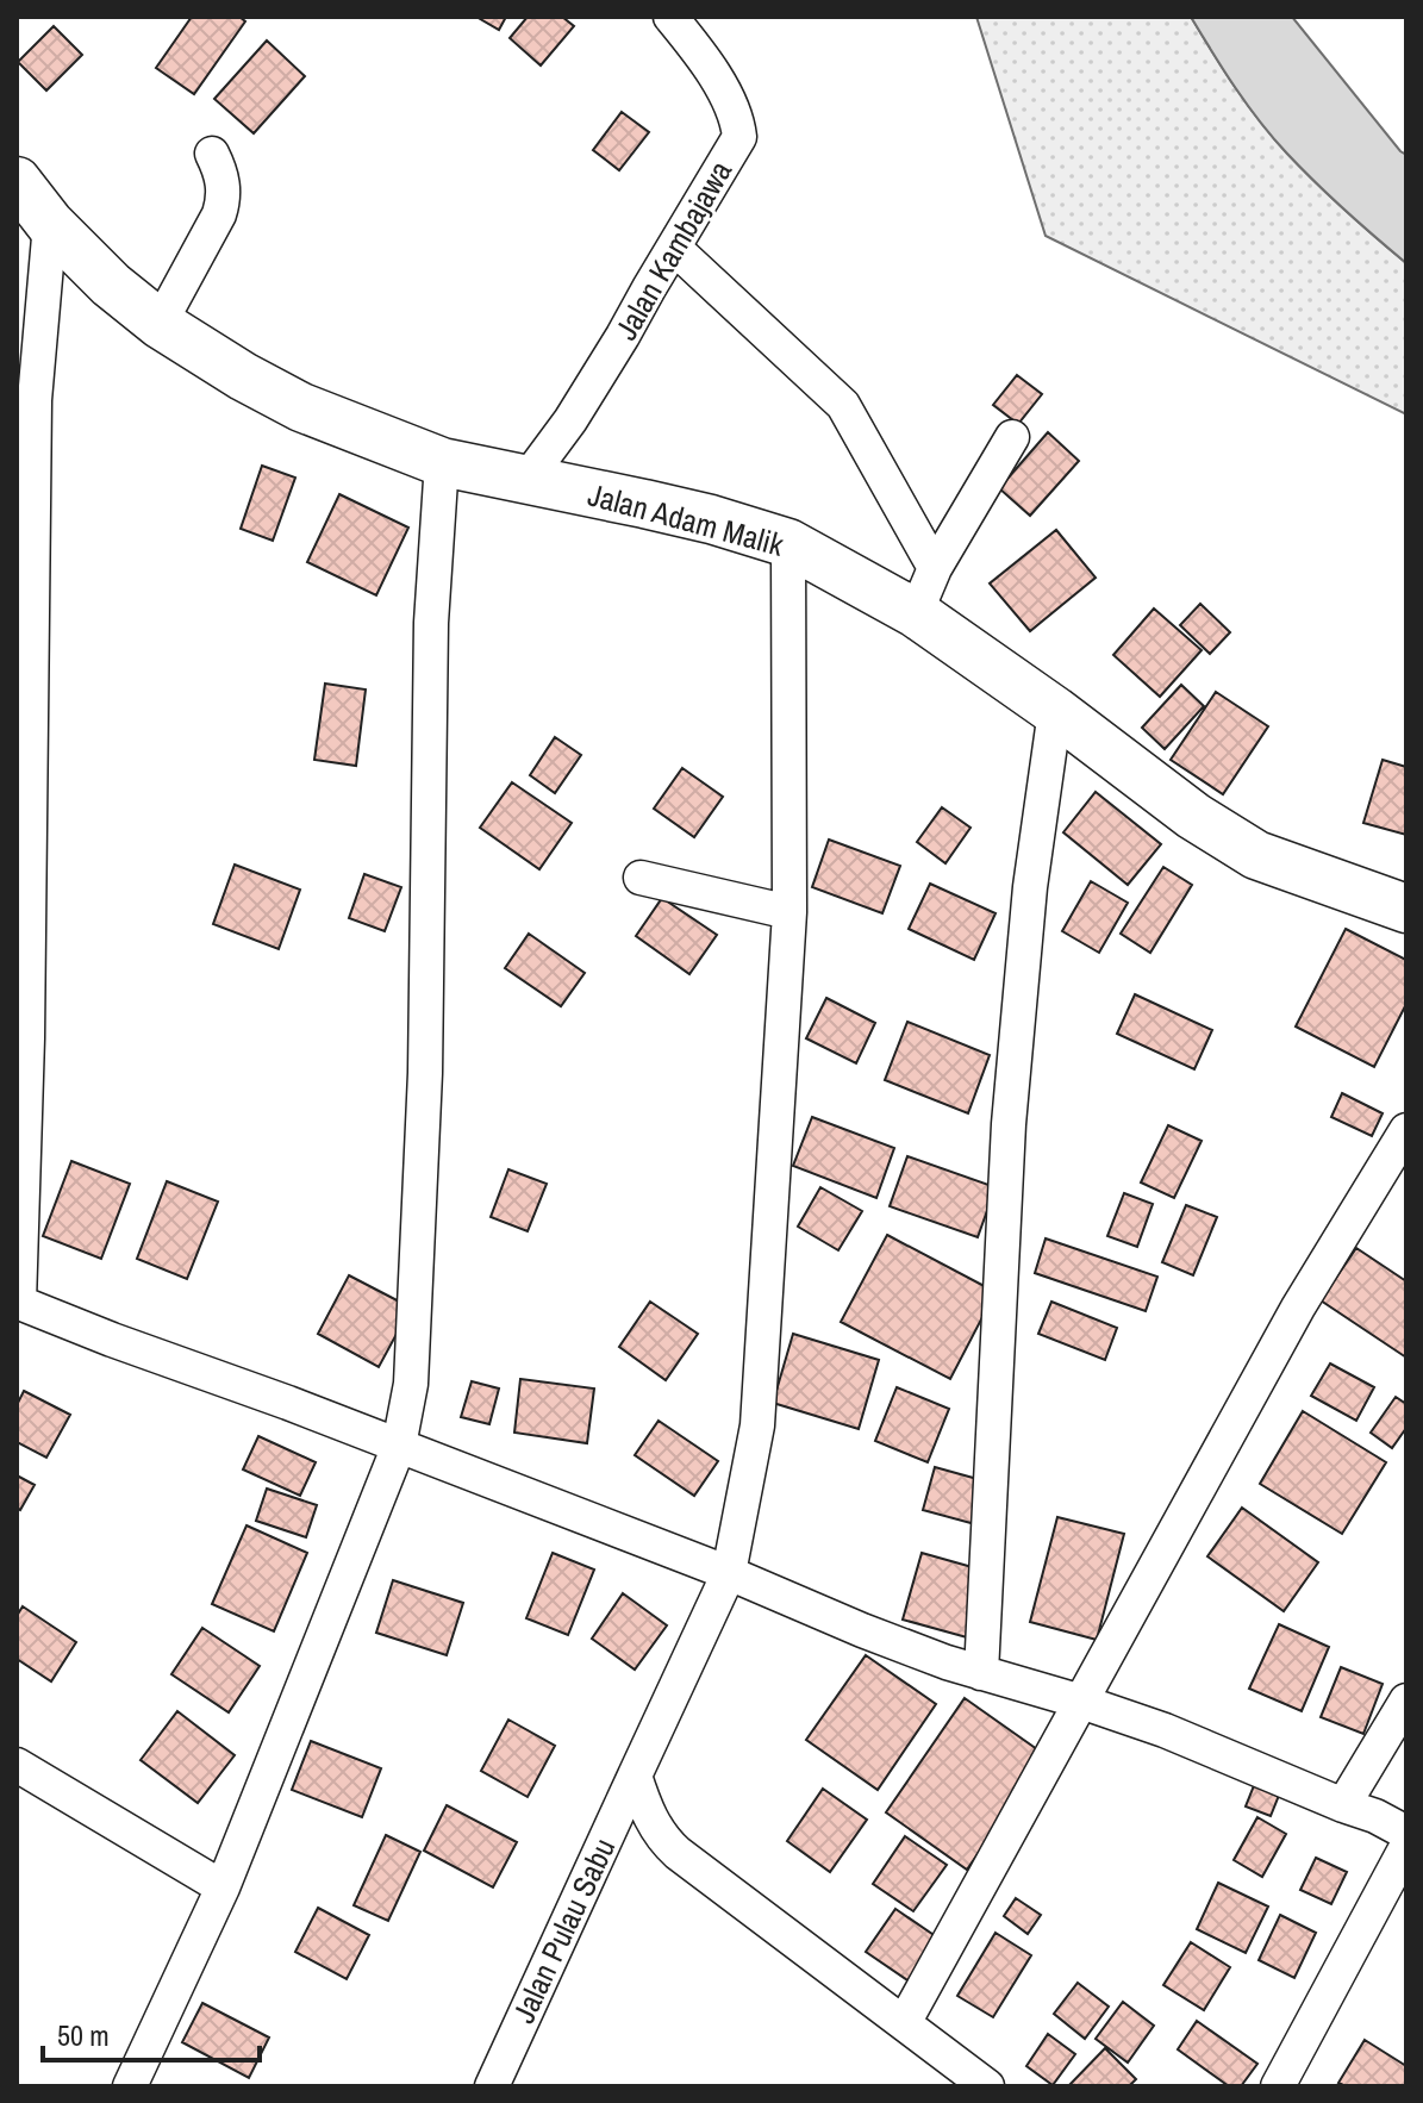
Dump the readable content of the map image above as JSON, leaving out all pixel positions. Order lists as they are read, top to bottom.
{
  "streets": {
    "highway": ["Jalan Adam Malik"],
    "street": ["Jalan Kambajawa", "Jalan Pulau Sabu"]
  },
  "crossings": [
    ["Jalan Kambajawa", "Jalan Adam Malik"],
    ["Jalan Adam Malik", "Jalan Pulau Sabu"]
  ],
  "scale_bar": "50 m"
}
